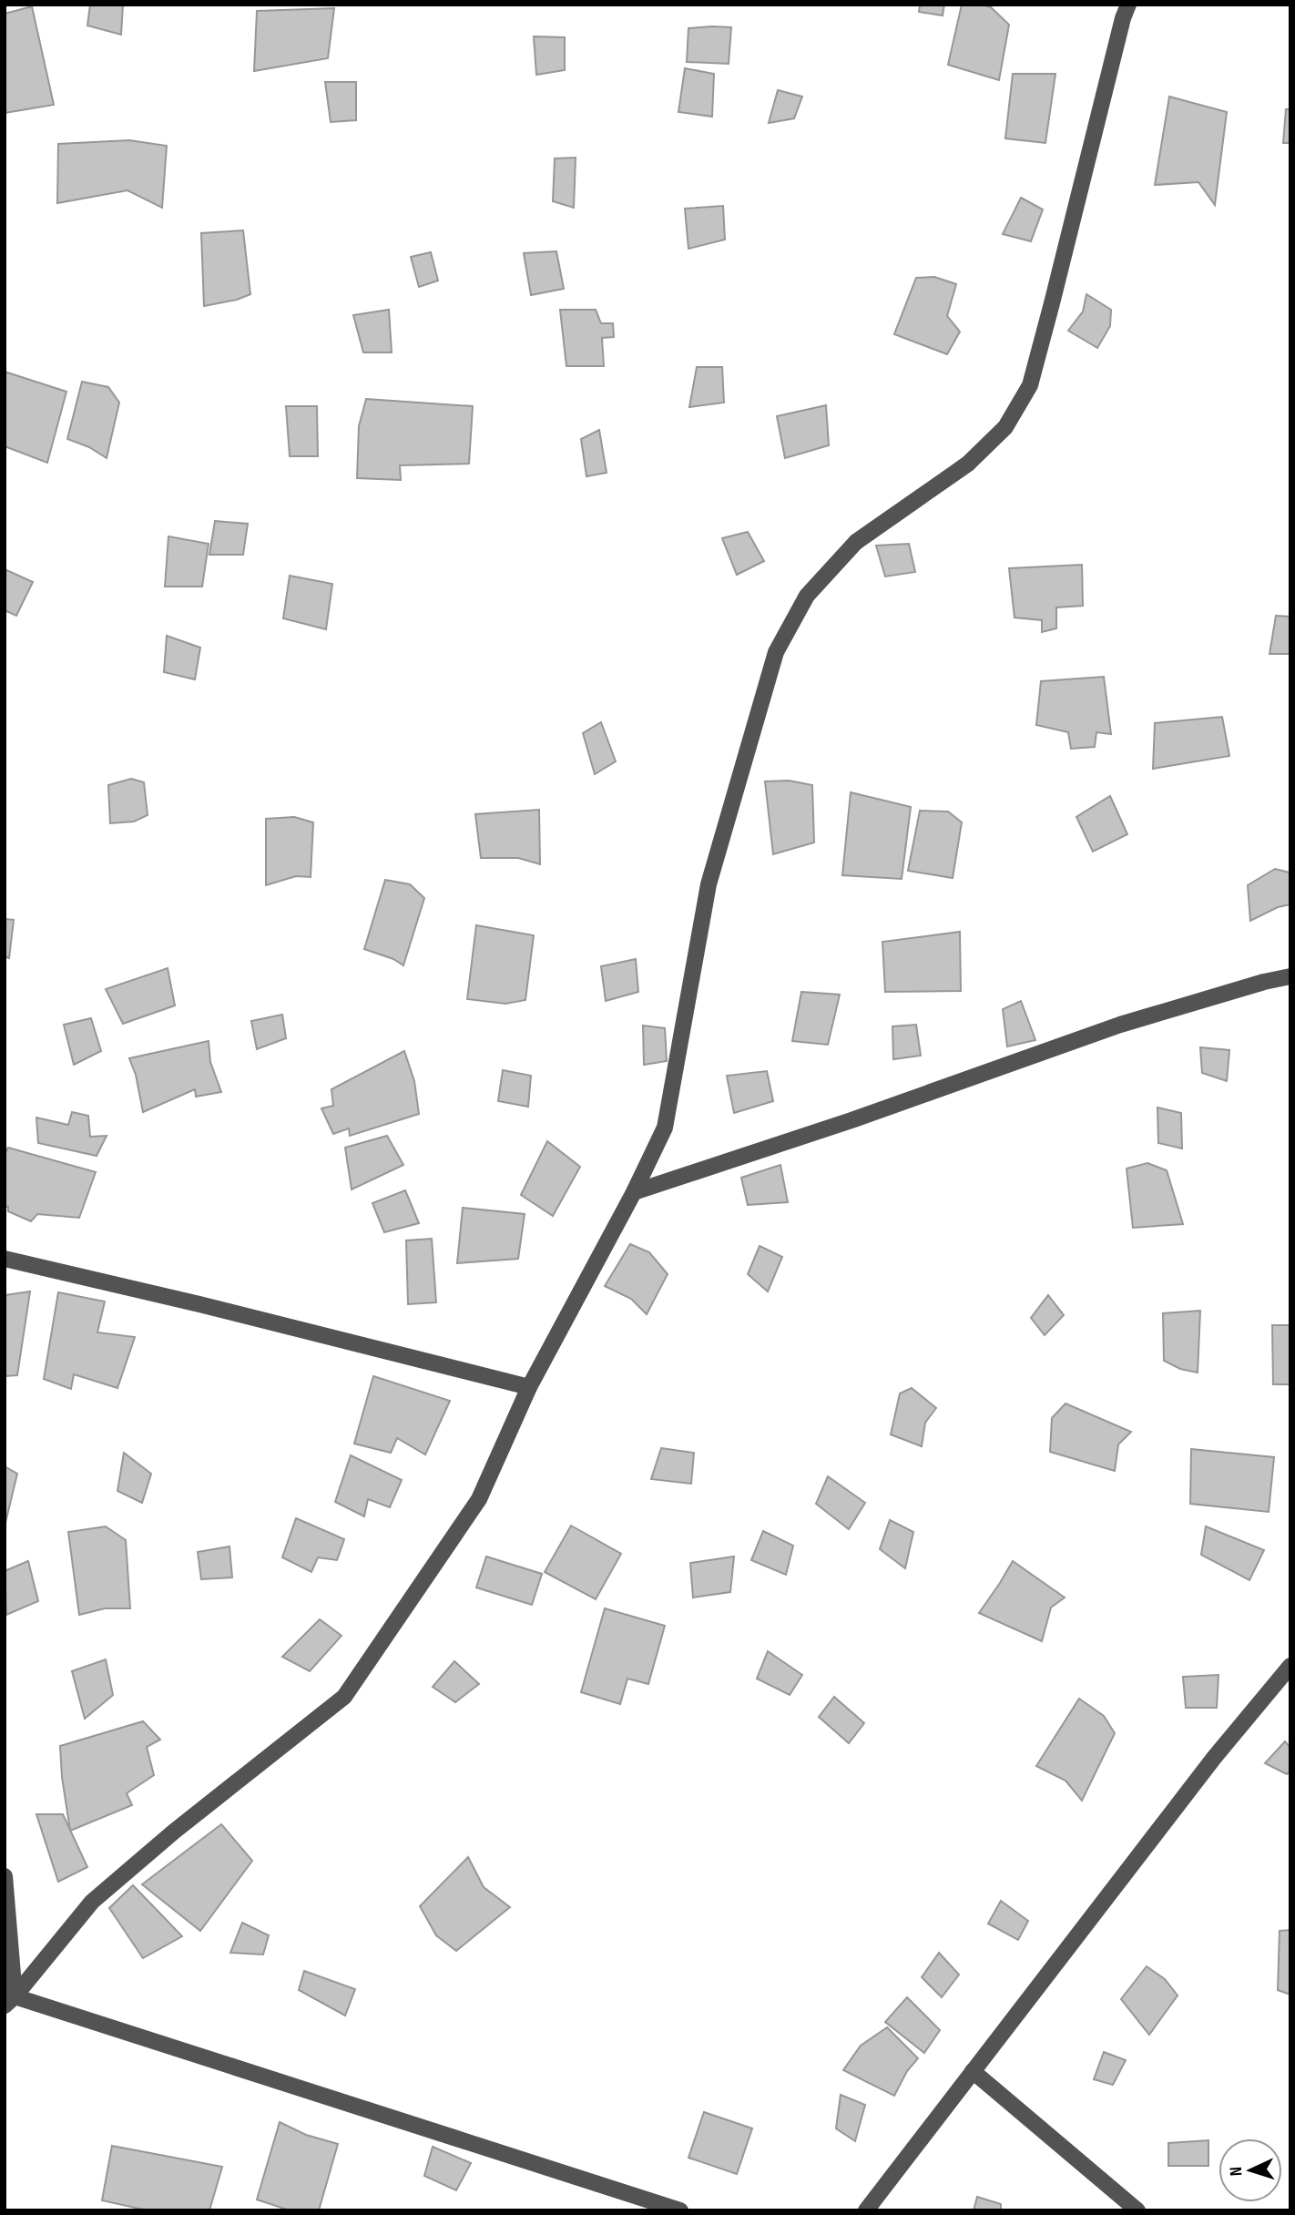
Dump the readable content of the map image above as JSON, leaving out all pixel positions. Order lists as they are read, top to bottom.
{
  "north": "left"
}
